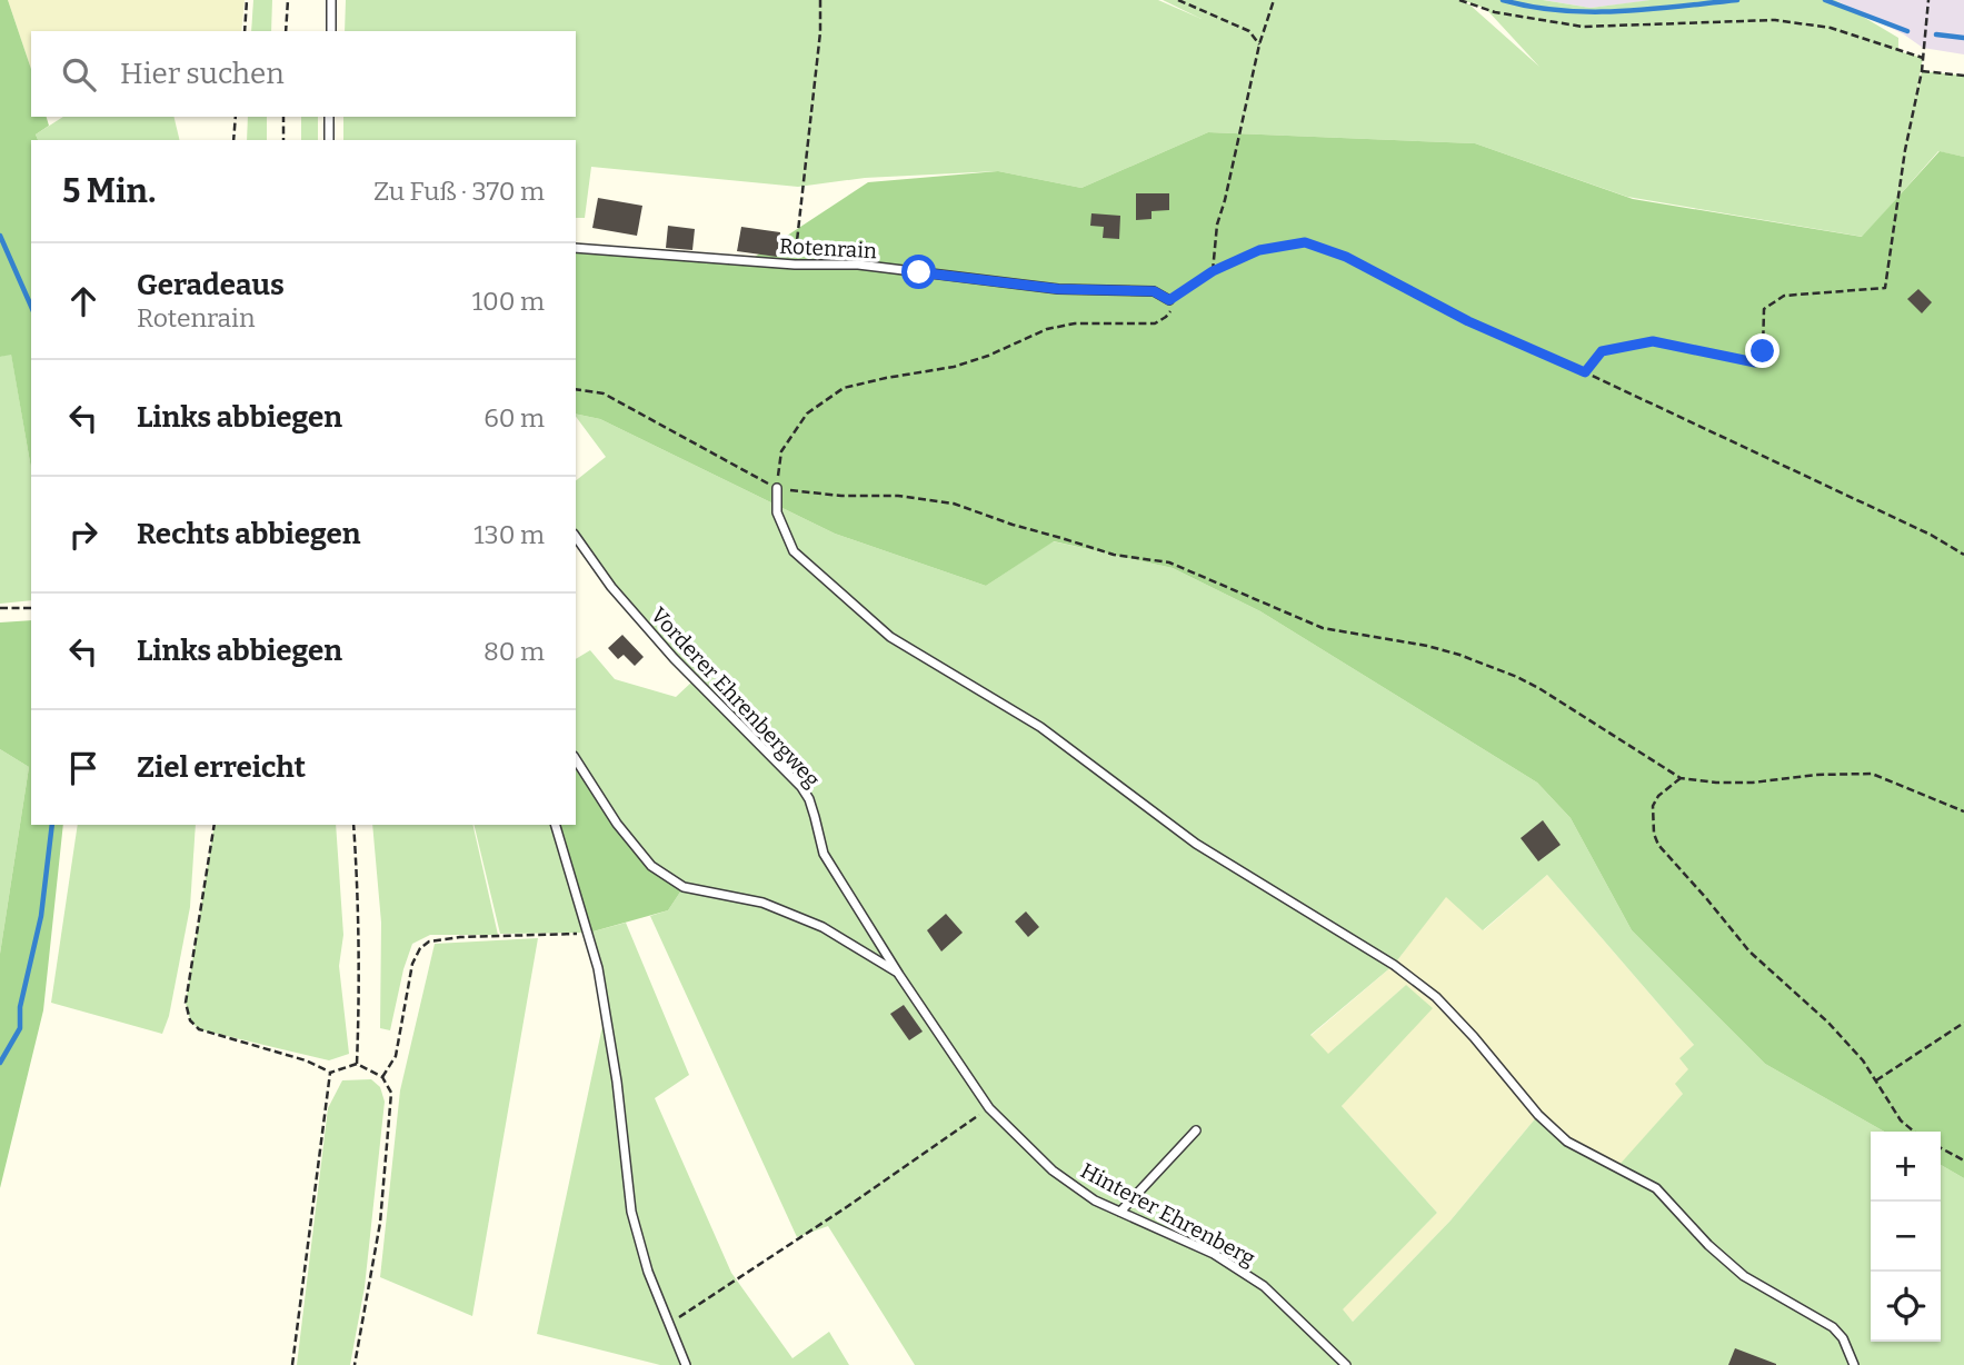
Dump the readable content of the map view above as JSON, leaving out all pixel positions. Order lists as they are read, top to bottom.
{
  "streets": {
    "lane": ["Rotenrain", "Vorderer Ehrenbergweg", "Hinterer Ehrenberg"]
  },
  "crossings": [
    ["Vorderer Ehrenbergweg", "Hinterer Ehrenberg"]
  ],
  "page": {
    "search": "Hier suchen",
    "heading": ["5 Min.", "Zu Fuß · 370 m"],
    "list": [
      ["Geradeaus", "Rotenrain", "100 m"],
      ["Links abbiegen", "60 m"],
      ["Rechts abbiegen", "130 m"],
      ["Links abbiegen", "80 m"],
      "Ziel erreicht"
    ],
    "map_buttons": ["+", "−"]
  }
}
